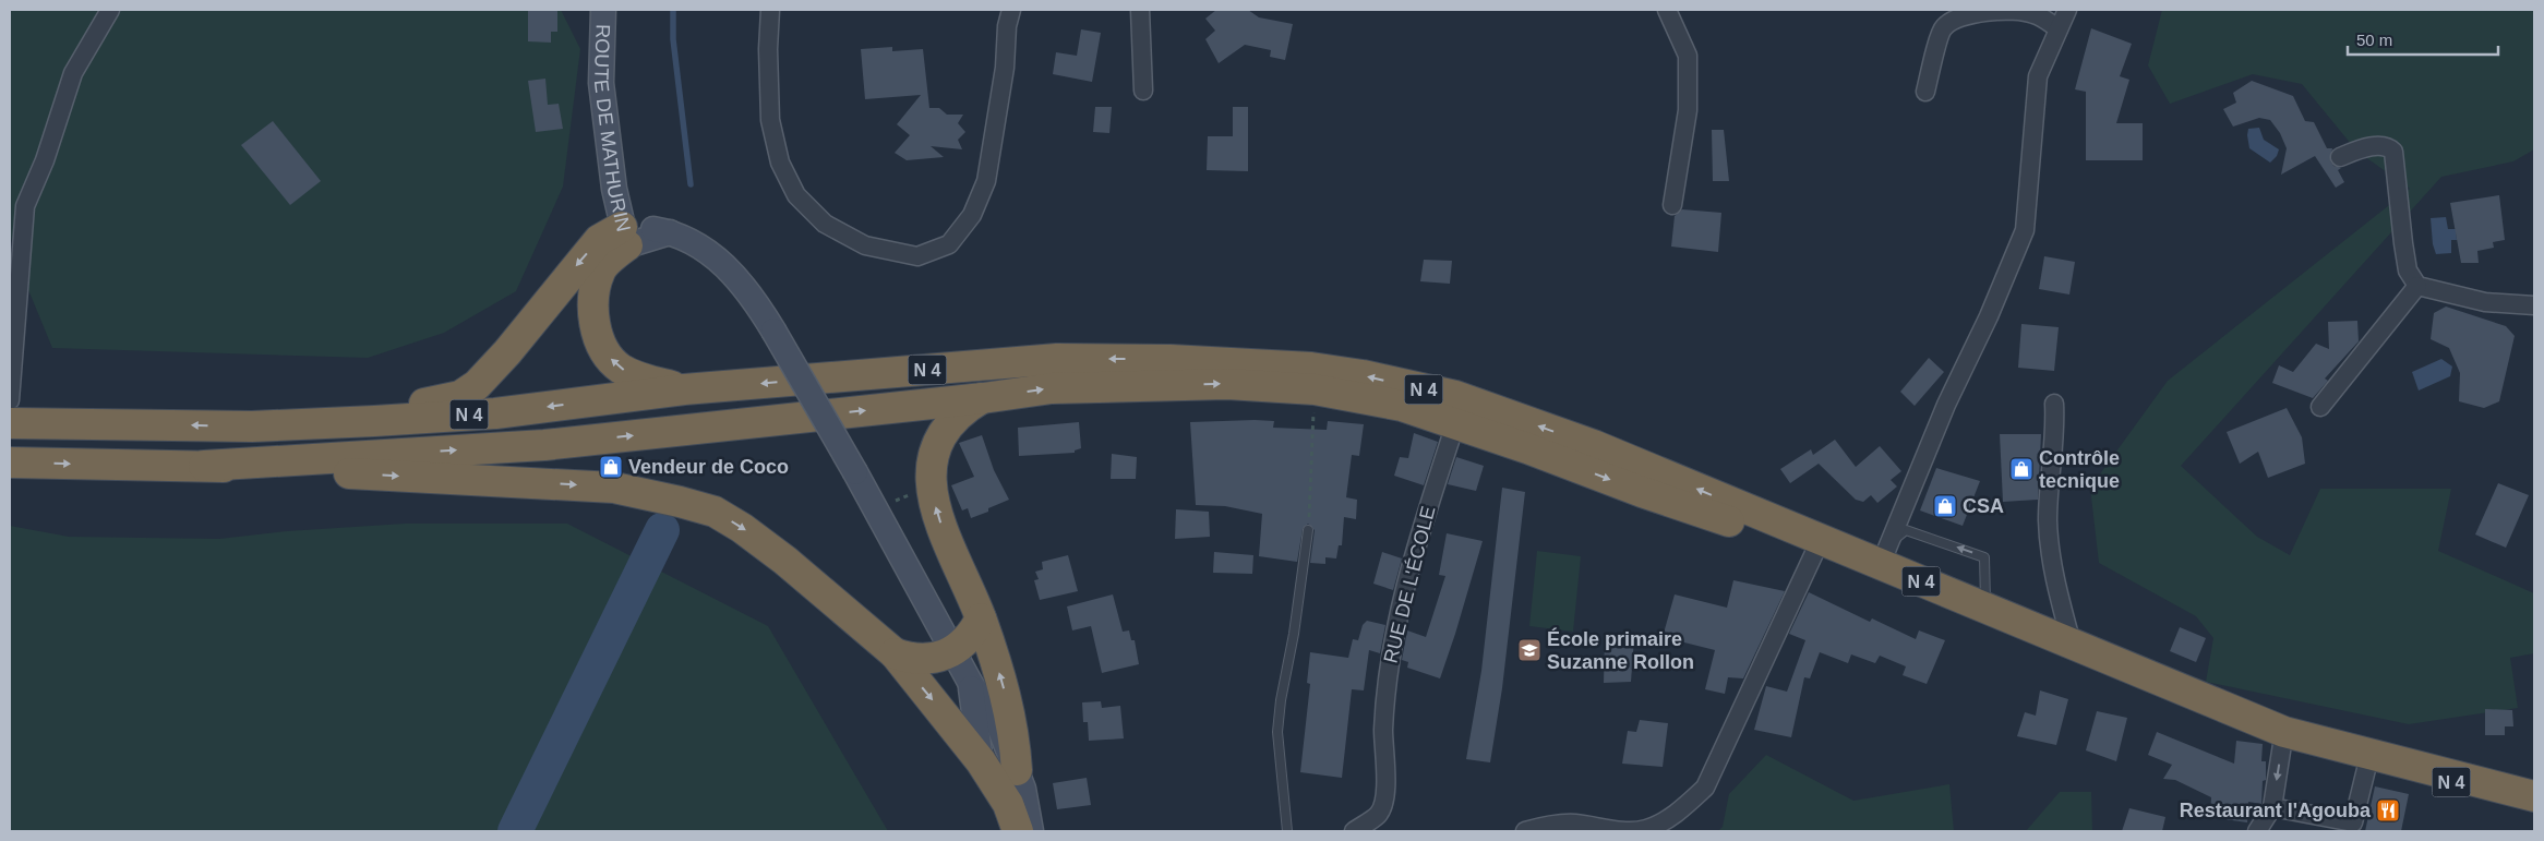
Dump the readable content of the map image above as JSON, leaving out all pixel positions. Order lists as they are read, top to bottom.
{
  "streets": {
    "highway": ["N 4"],
    "main road": ["ROUTE DE MATHURIN"],
    "street": ["RUE DE L'ÉCOLE"]
  },
  "crossings": [
    ["N 4", "RUE DE L'ÉCOLE"]
  ],
  "places": {
    "shop": ["Vendeur de Coco", "Contrôle tecnique", "CSA"],
    "school or university": ["École primaire Suzanne Rollon"],
    "restaurant": ["Restaurant l'Agouba"]
  },
  "scale_bar": "50 m"
}
